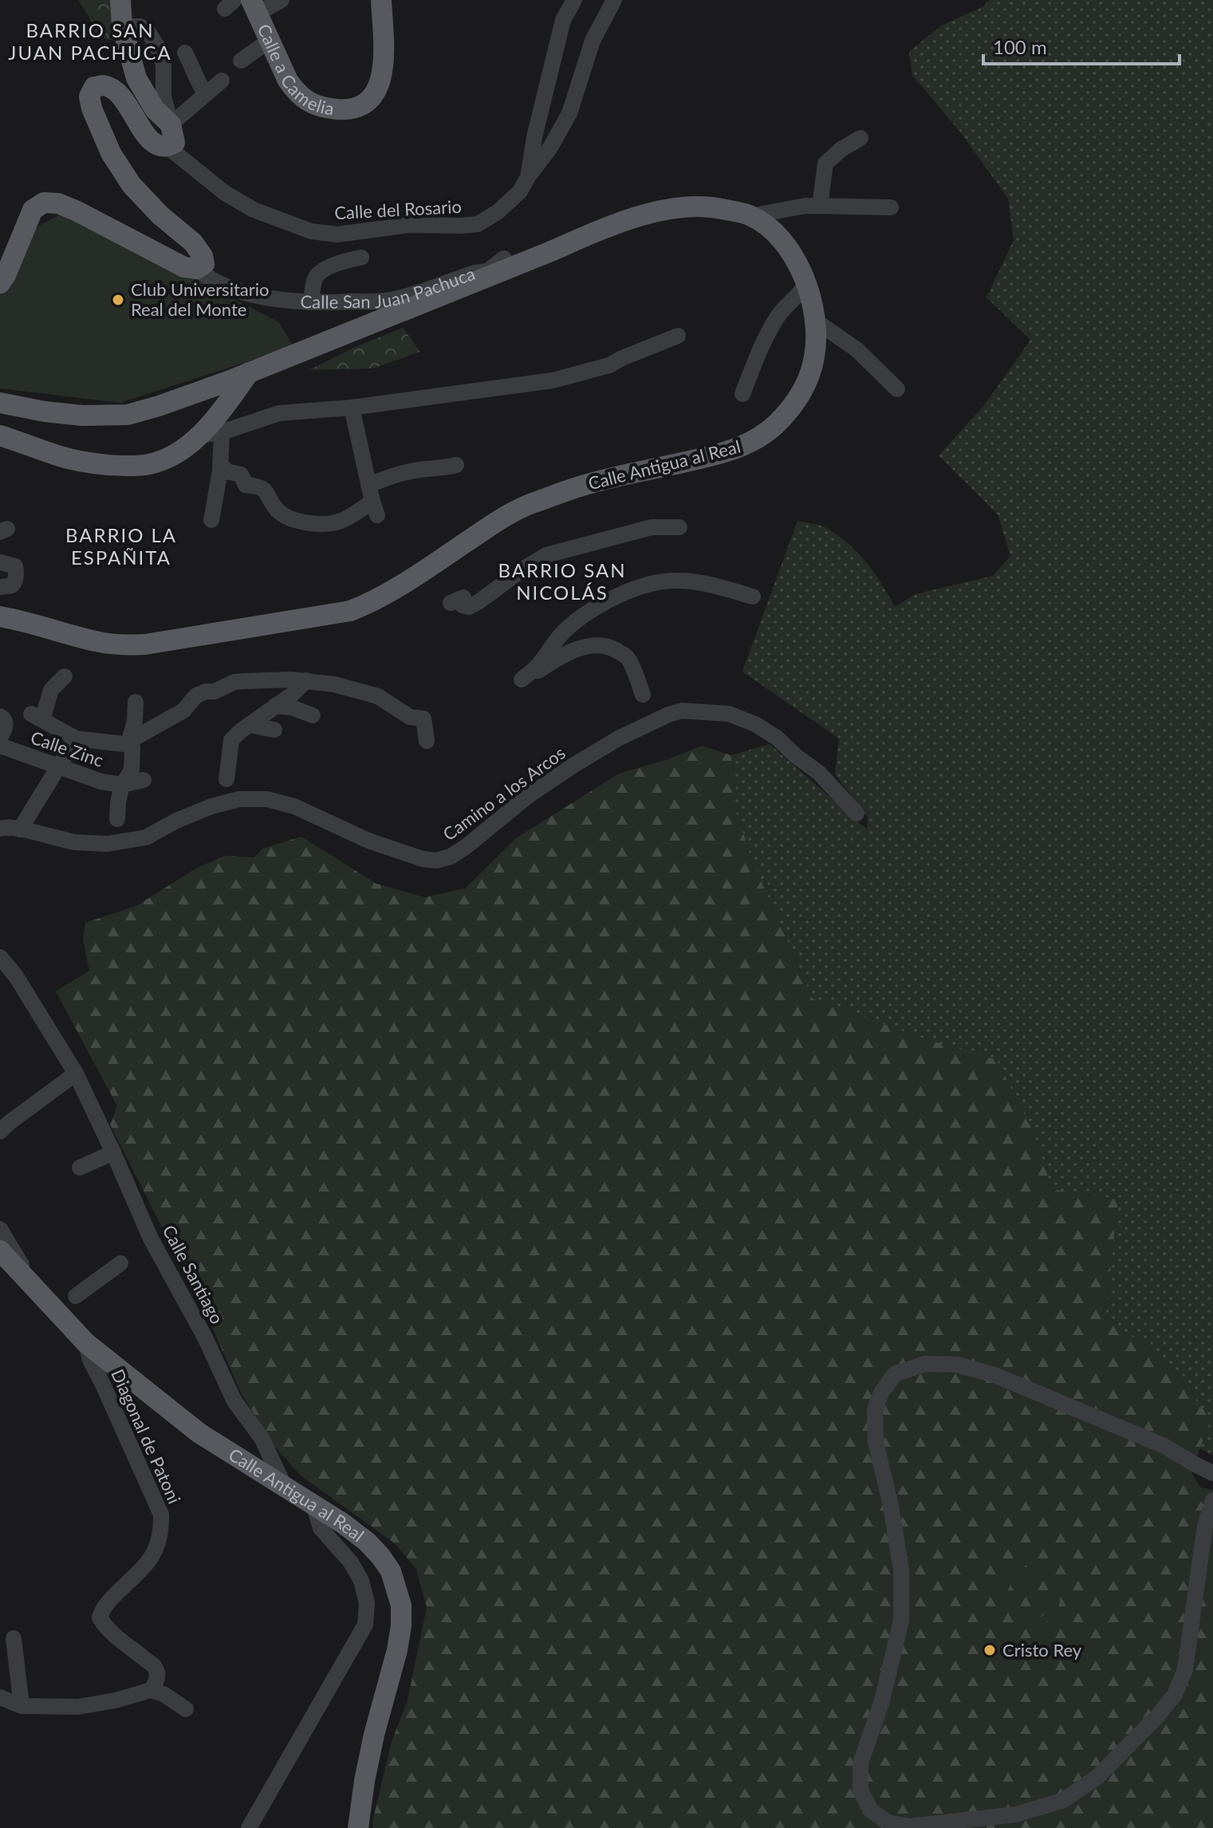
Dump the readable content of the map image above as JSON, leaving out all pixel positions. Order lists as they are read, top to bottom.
{
  "streets": {
    "main road": ["Calle a Camelia", "Calle San Juan Pachuca", "Calle Antigua al Real"],
    "street": [
      "Calle del Rosario",
      "Calle Zinc",
      "Camino a los Arcos",
      "Calle Santiago",
      "Diagonal de Patoni"
    ]
  },
  "crossings": [
    ["Calle Antigua al Real", "Calle Santiago"],
    ["Calle Antigua al Real", "Diagonal de Patoni"]
  ],
  "districts": ["BARRIO SAN JUAN PACHUCA", "BARRIO LA ESPAÑITA", "BARRIO SAN NICOLÁS"],
  "places": ["Club Universitario Real del Monte", "Cristo Rey"],
  "scale_bar": "100 m"
}
